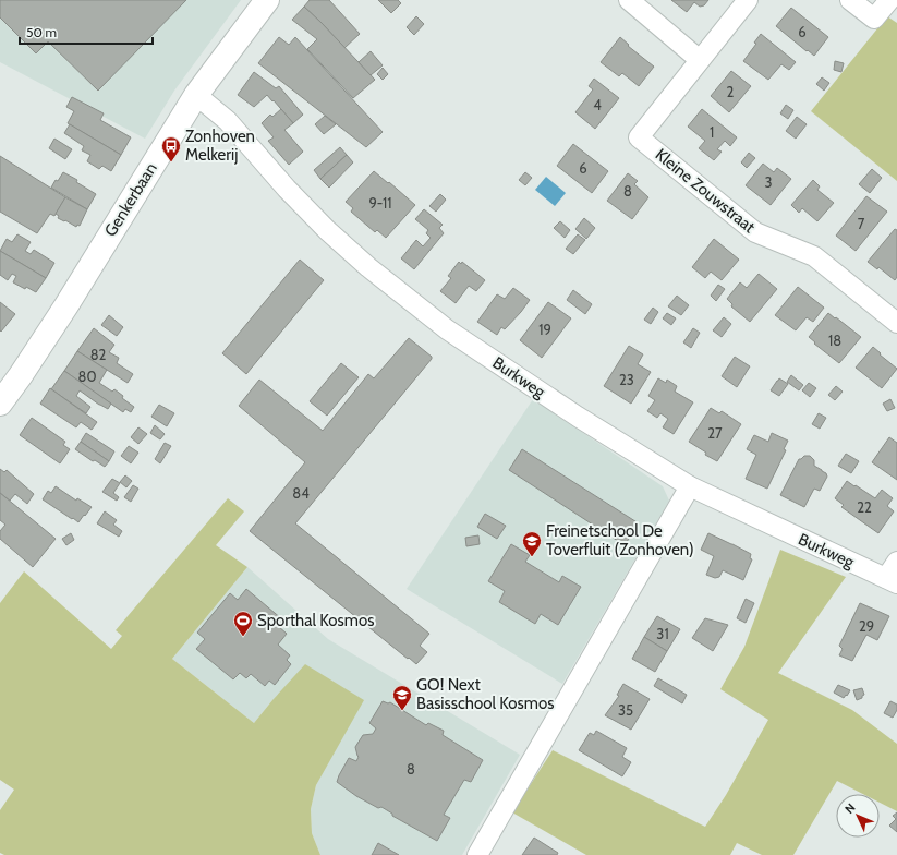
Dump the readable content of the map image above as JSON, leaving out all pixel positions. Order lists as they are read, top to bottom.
{
  "streets": {
    "street": ["Kleine Zouwstraat", "Genkerbaan", "Burkweg"]
  },
  "crossings": [
    ["Genkerbaan", "Burkweg"]
  ],
  "places": {
    "bus stop": ["Zonhoven Melkerij"],
    "school or university": ["Freinetschool De Toverfluit (Zonhoven)", "GO! Next Basisschool Kosmos"],
    "sports": ["Sporthal Kosmos"]
  },
  "house_numbers": [
    "6",
    "2",
    "4",
    "1",
    "6",
    "3",
    "8",
    "9-11",
    "7",
    "19",
    "18",
    "82",
    "80",
    "23",
    "27",
    "84",
    "22",
    "29",
    "31",
    "35",
    "8"
  ],
  "scale_bar": "50 m",
  "north": "top left"
}
